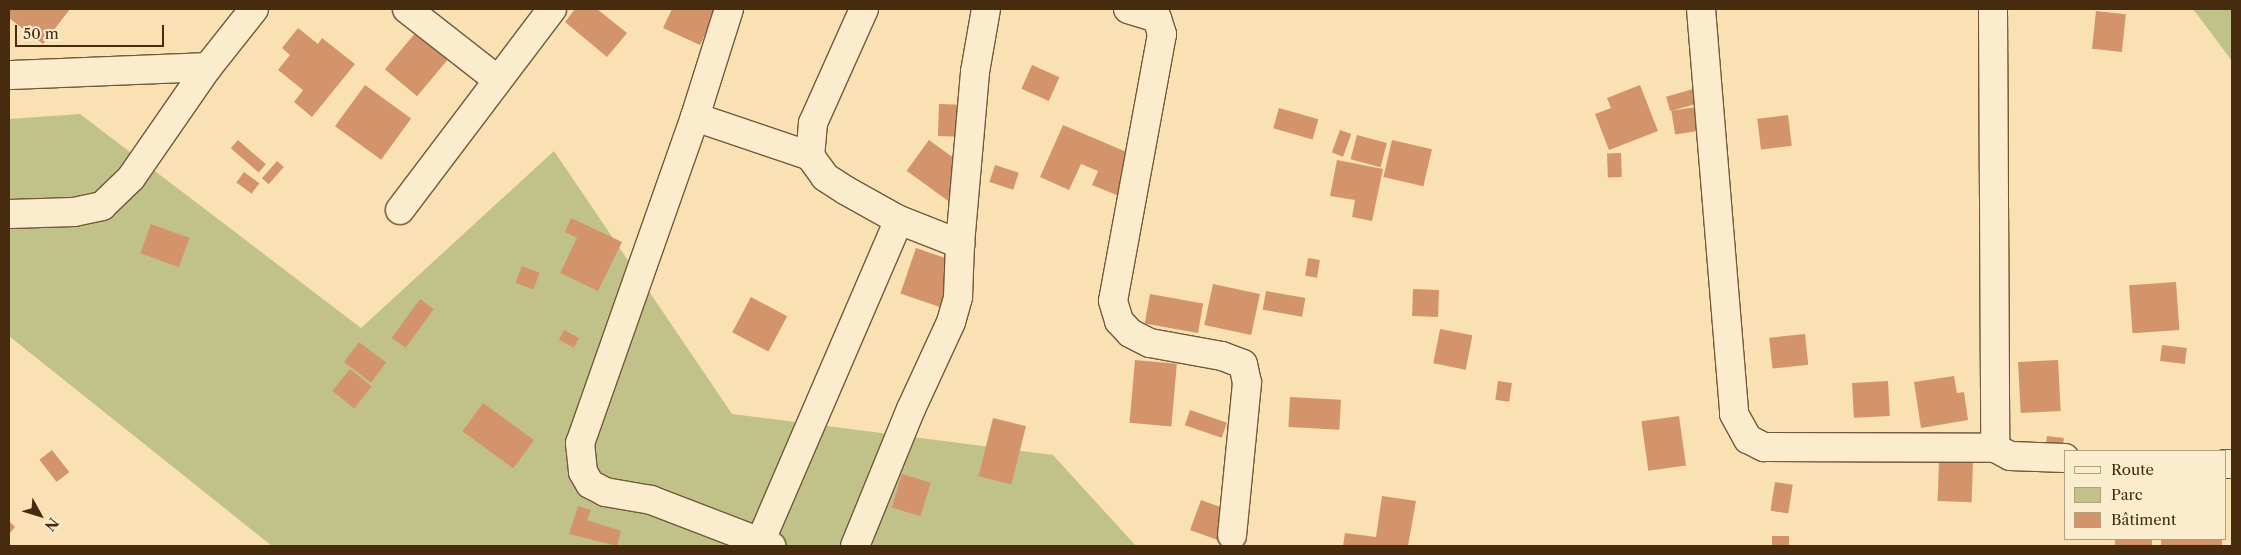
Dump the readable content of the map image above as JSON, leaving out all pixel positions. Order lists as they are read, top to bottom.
{
  "legend": ["Route", "Parc", "Bâtiment"],
  "scale_bar": "50 m",
  "north": "bottom right"
}
